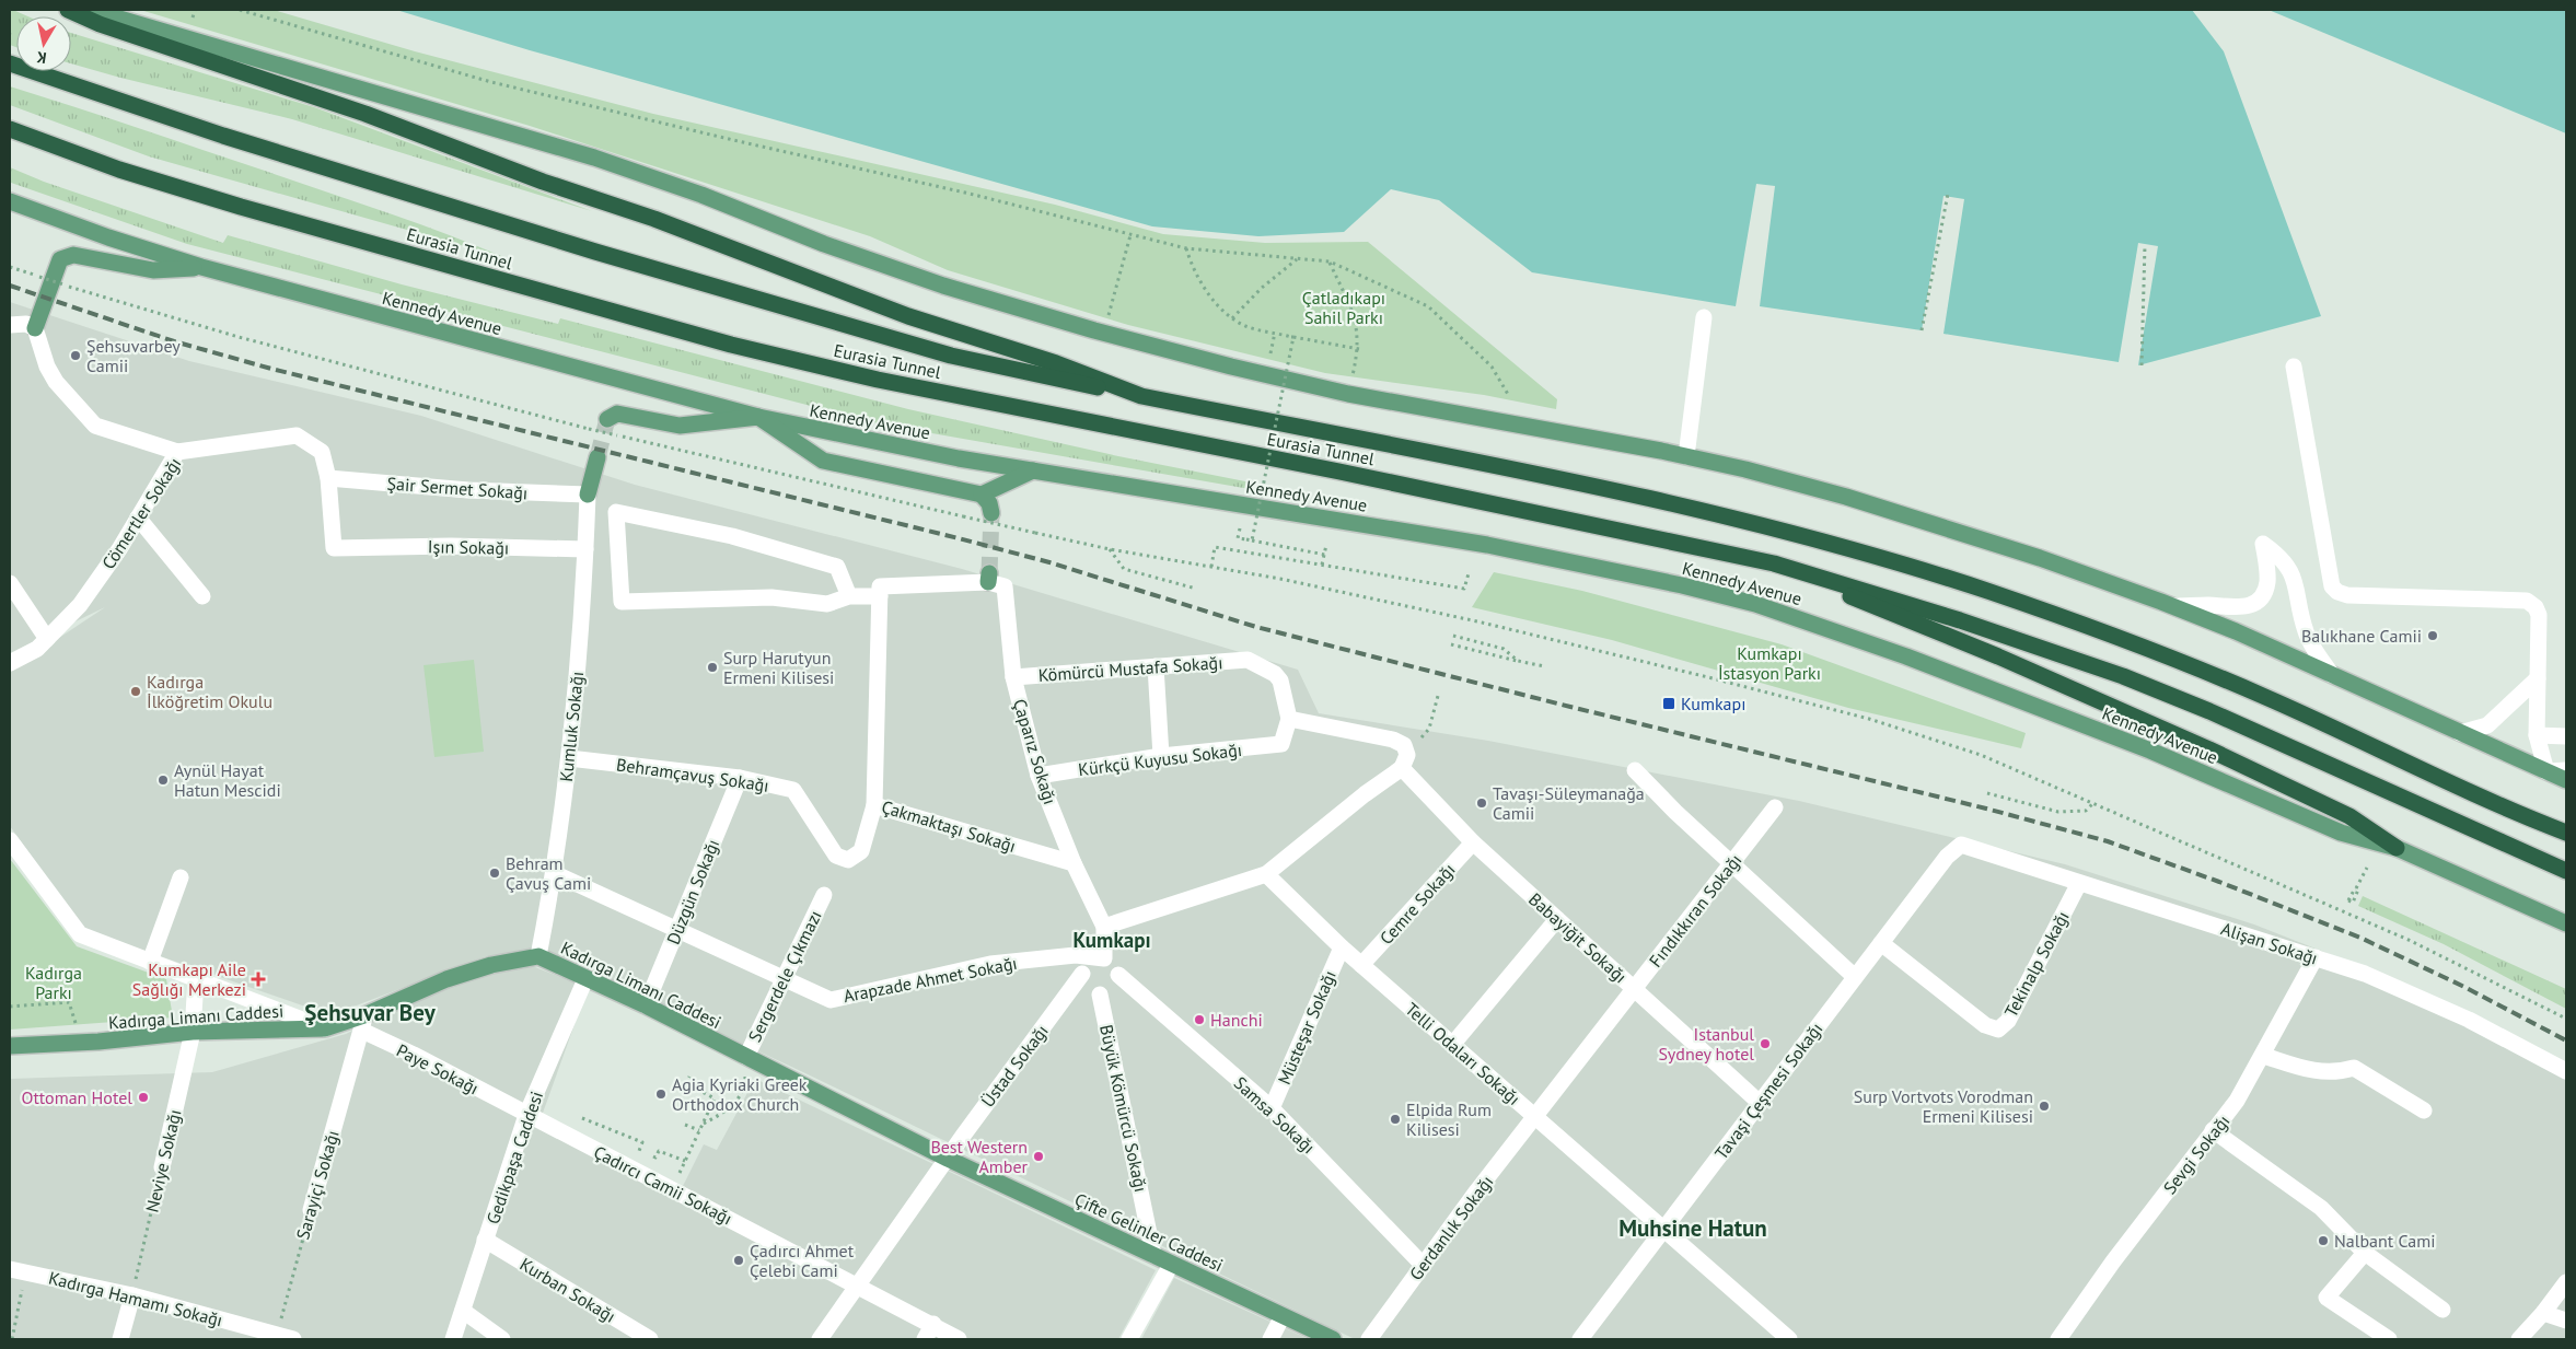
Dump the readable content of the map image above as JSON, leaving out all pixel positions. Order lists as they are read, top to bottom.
{
  "streets": {
    "highway": ["Eurasia Tunnel"],
    "main road": ["Kennedy Avenue", "Kadırga Limanı Caddesi", "Çifte Gelinler Caddesi"],
    "street": [
      "Şair Sermet Sokağı",
      "Cömertler Sokağı",
      "Işın Sokağı",
      "Kömürcü Mustafa Sokağı",
      "Kumluk Sokağı",
      "Çaparız Sokağı",
      "Kürkçü Kuyusu Sokağı",
      "Behramçavuş Sokağı",
      "Çakmaktaşı Sokağı",
      "Düzgün Sokağı",
      "Cemre Sokağı",
      "Fındıkkıran Sokağı",
      "Babayiğit Sokağı",
      "Alişan Sokağı",
      "Tekinalp Sokağı",
      "Sergerdele Çıkmazı",
      "Arapzade Ahmet Sokağı",
      "Müsteşar Sokağı",
      "Telli Odaları Sokağı",
      "Üstad Sokağı",
      "Paye Sokağı",
      "Tavaşi Çeşmesi Sokağı",
      "Büyük Kömürcü Sokağı",
      "Samsa Sokağı",
      "Sevgi Sokağı",
      "Gedikpaşa Caddesi",
      "Neviye Sokağı",
      "Sarayiçi Sokağı",
      "Çadırcı Camii Sokağı",
      "Gerdanlık Sokağı",
      "Kurban Sokağı",
      "Kadırga Hamamı Sokağı"
    ]
  },
  "crossings": [
    ["Şair Sermet Sokağı", "Cömertler Sokağı"],
    ["Şair Sermet Sokağı", "Kumluk Sokağı"],
    ["Cömertler Sokağı", "Işın Sokağı"],
    ["Işın Sokağı", "Kumluk Sokağı"],
    ["Kömürcü Mustafa Sokağı", "Çaparız Sokağı"],
    ["Kömürcü Mustafa Sokağı", "Kürkçü Kuyusu Sokağı"],
    ["Kumluk Sokağı", "Behramçavuş Sokağı"],
    ["Kumluk Sokağı", "Arapzade Ahmet Sokağı"],
    ["Kumluk Sokağı", "Kadırga Limanı Caddesi"],
    ["Çaparız Sokağı", "Kürkçü Kuyusu Sokağı"],
    ["Çaparız Sokağı", "Çakmaktaşı Sokağı"],
    ["Çaparız Sokağı", "Arapzade Ahmet Sokağı"],
    ["Çaparız Sokağı", "Üstad Sokağı"],
    ["Çaparız Sokağı", "Büyük Kömürcü Sokağı"],
    ["Çaparız Sokağı", "Samsa Sokağı"],
    ["Behramçavuş Sokağı", "Çakmaktaşı Sokağı"],
    ["Behramçavuş Sokağı", "Düzgün Sokağı"],
    ["Düzgün Sokağı", "Arapzade Ahmet Sokağı"],
    ["Düzgün Sokağı", "Kadırga Limanı Caddesi"],
    ["Cemre Sokağı", "Babayiğit Sokağı"],
    ["Cemre Sokağı", "Telli Odaları Sokağı"],
    ["Fındıkkıran Sokağı", "Babayiğit Sokağı"],
    ["Fındıkkıran Sokağı", "Telli Odaları Sokağı"],
    ["Fındıkkıran Sokağı", "Gerdanlık Sokağı"],
    ["Babayiğit Sokağı", "Tavaşi Çeşmesi Sokağı"],
    ["Alişan Sokağı", "Tekinalp Sokağı"],
    ["Alişan Sokağı", "Tavaşi Çeşmesi Sokağı"],
    ["Alişan Sokağı", "Sevgi Sokağı"],
    ["Tekinalp Sokağı", "Tavaşi Çeşmesi Sokağı"],
    ["Sergerdele Çıkmazı", "Arapzade Ahmet Sokağı"],
    ["Sergerdele Çıkmazı", "Kadırga Limanı Caddesi"],
    ["Arapzade Ahmet Sokağı", "Üstad Sokağı"],
    ["Arapzade Ahmet Sokağı", "Büyük Kömürcü Sokağı"],
    ["Arapzade Ahmet Sokağı", "Samsa Sokağı"],
    ["Kadırga Limanı Caddesi", "Üstad Sokağı"],
    ["Kadırga Limanı Caddesi", "Paye Sokağı"],
    ["Kadırga Limanı Caddesi", "Gedikpaşa Caddesi"],
    ["Kadırga Limanı Caddesi", "Neviye Sokağı"],
    ["Kadırga Limanı Caddesi", "Sarayiçi Sokağı"],
    ["Kadırga Limanı Caddesi", "Çifte Gelinler Caddesi"],
    ["Müsteşar Sokağı", "Telli Odaları Sokağı"],
    ["Müsteşar Sokağı", "Samsa Sokağı"],
    ["Telli Odaları Sokağı", "Tavaşi Çeşmesi Sokağı"],
    ["Telli Odaları Sokağı", "Gerdanlık Sokağı"],
    ["Üstad Sokağı", "Büyük Kömürcü Sokağı"],
    ["Üstad Sokağı", "Samsa Sokağı"],
    ["Üstad Sokağı", "Çadırcı Camii Sokağı"],
    ["Üstad Sokağı", "Çifte Gelinler Caddesi"],
    ["Paye Sokağı", "Gedikpaşa Caddesi"],
    ["Paye Sokağı", "Sarayiçi Sokağı"],
    ["Paye Sokağı", "Çadırcı Camii Sokağı"],
    ["Büyük Kömürcü Sokağı", "Samsa Sokağı"],
    ["Büyük Kömürcü Sokağı", "Çifte Gelinler Caddesi"],
    ["Samsa Sokağı", "Gerdanlık Sokağı"],
    ["Gedikpaşa Caddesi", "Çadırcı Camii Sokağı"],
    ["Gedikpaşa Caddesi", "Kurban Sokağı"],
    ["Neviye Sokağı", "Kadırga Hamamı Sokağı"],
    ["Sarayiçi Sokağı", "Kadırga Hamamı Sokağı"]
  ],
  "districts": ["Kumkapı", "Şehsuvar Bey", "Muhsine Hatun"],
  "parks": ["Çatladıkapı Sahil Parkı", "Kumkapı İstasyon Parkı", "Kadırga Parkı"],
  "places": {
    "other": [
      "Şehsuvarbey Camii",
      "Balıkhane Camii",
      "Surp Harutyun Ermeni Kilisesi",
      "Kadırga İlköğretim Okulu",
      "Aynül Hayat Hatun Mescidi",
      "Tavaşı-Süleymanağa Camii",
      "Behram Çavuş Cami",
      "Hanchi",
      "Istanbul Sydney hotel",
      "Agia Kyriaki Greek Orthodox Church",
      "Ottoman Hotel",
      "Surp Vortvots Vorodman Ermeni Kilisesi",
      "Elpida Rum Kilisesi",
      "Best Western Amber",
      "Nalbant Cami",
      "Çadırcı Ahmet Çelebi Cami"
    ],
    "transit": ["Kumkapı"],
    "health": ["Kumkapı Aile Sağlığı Merkezi"]
  },
  "north": "bottom"
}
